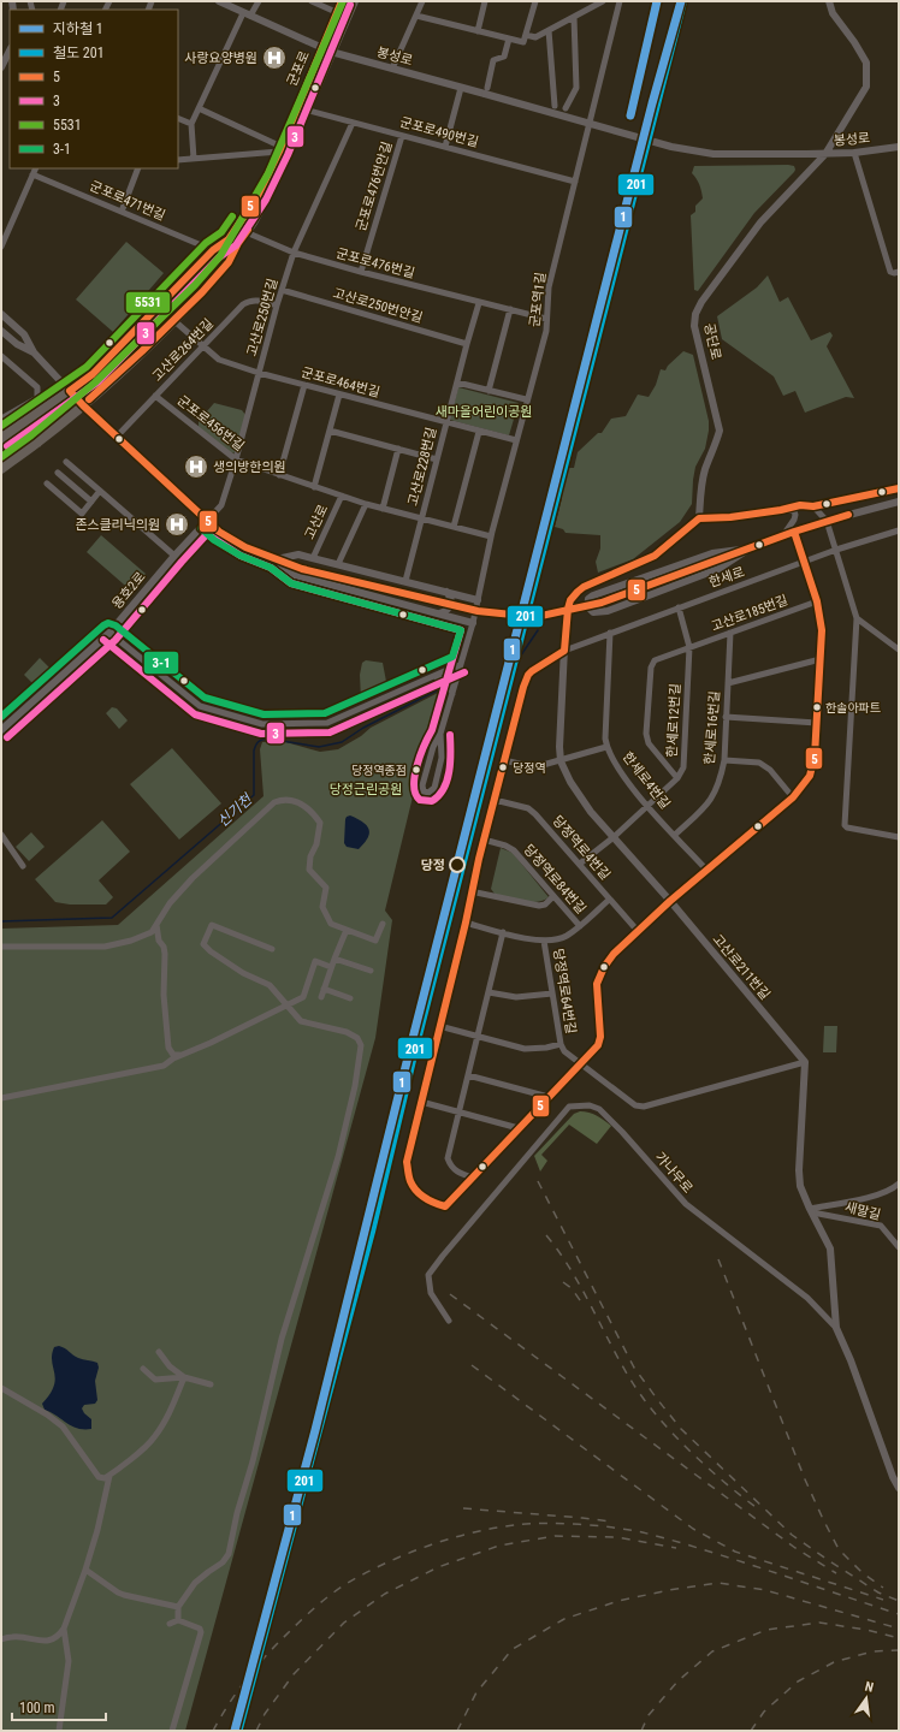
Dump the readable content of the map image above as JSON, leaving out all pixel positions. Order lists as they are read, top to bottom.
{
  "streets": {
    "main road": ["군포로"],
    "street": [
      "봉성로",
      "군포로490번길",
      "군포로476번안길",
      "군포로471번길",
      "군포로476번길",
      "군포역1길",
      "고산로250번안길",
      "고산로250번길",
      "공단로",
      "고산로264번길",
      "군포로464번길",
      "군포로456번길",
      "고산로228번길",
      "고산로",
      "한세로",
      "용호2로",
      "고산로185번길",
      "한세로12번길",
      "한세로16번길",
      "한세로4번길",
      "당정역로4번길",
      "당정역로84번길",
      "고산로211번길",
      "당정역로64번길",
      "가나무로",
      "새말길"
    ]
  },
  "crossings": [
    ["봉성로", "군포로"],
    ["봉성로", "공단로"],
    ["군포로", "군포로490번길"],
    ["군포로", "군포로476번길"],
    ["군포로490번길", "군포로476번안길"],
    ["군포로490번길", "군포역1길"],
    ["군포로490번길", "고산로250번길"],
    ["군포로476번안길", "군포로476번길"],
    ["군포로476번길", "군포역1길"],
    ["군포로476번길", "고산로250번길"],
    ["군포로476번길", "고산로228번길"],
    ["군포역1길", "군포로464번길"],
    ["군포역1길", "군포로456번길"],
    ["고산로250번안길", "고산로250번길"],
    ["고산로250번안길", "고산로228번길"],
    ["고산로250번길", "고산로264번길"],
    ["고산로250번길", "군포로464번길"],
    ["고산로250번길", "군포로456번길"],
    ["고산로250번길", "용호2로"],
    ["고산로264번길", "군포로464번길"],
    ["고산로264번길", "군포로456번길"],
    ["군포로464번길", "고산로228번길"],
    ["군포로456번길", "고산로228번길"],
    ["군포로456번길", "고산로"],
    ["한세로", "한세로12번길"],
    ["한세로", "한세로4번길"],
    ["한세로", "당정역로4번길"],
    ["한세로", "당정역로84번길"],
    ["한세로", "고산로211번길"],
    ["한세로", "당정역로64번길"],
    ["고산로185번길", "한세로12번길"],
    ["고산로185번길", "한세로16번길"],
    ["한세로16번길", "한세로4번길"],
    ["고산로211번길", "당정역로64번길"]
  ],
  "water": ["신기천"],
  "parks": ["새마을어린이공원", "당정근린공원"],
  "places": {
    "hospital": ["사랑요양병원", "생의방한의원", "존스클리닉의원"],
    "other": [
      "한솔아파트",
      "당정역",
      "당정역종점",
      "당정"
    ]
  },
  "lines": [
    "metro line 1",
    "transit line 5",
    "transit line 5531",
    "rail line 201",
    "transit line 3",
    "transit line 3-1"
  ],
  "legend": [
    "지하철 1",
    "철도 201",
    "5",
    "3",
    "5531",
    "3-1"
  ],
  "scale_bar": "100 m",
  "north": "top"
}
